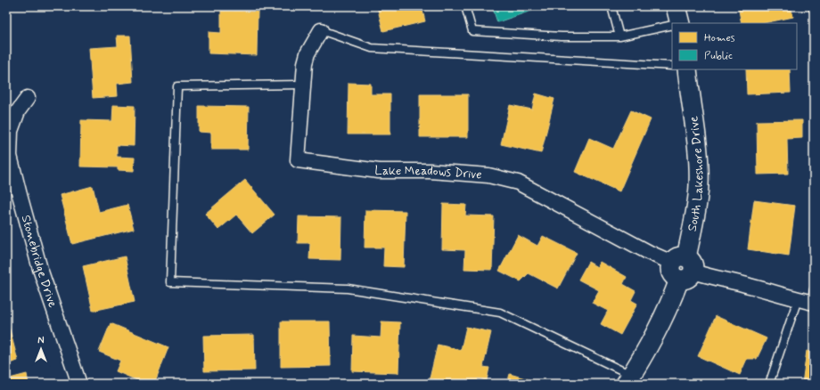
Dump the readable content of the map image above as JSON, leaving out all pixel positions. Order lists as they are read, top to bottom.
{
  "streets": {
    "street": ["Lake Meadows Drive", "South Lakeshore Drive", "Stonebridge Drive"]
  },
  "crossings": [
    ["Lake Meadows Drive", "South Lakeshore Drive"]
  ],
  "legend": ["Homes", "Public"],
  "north": "top"
}
